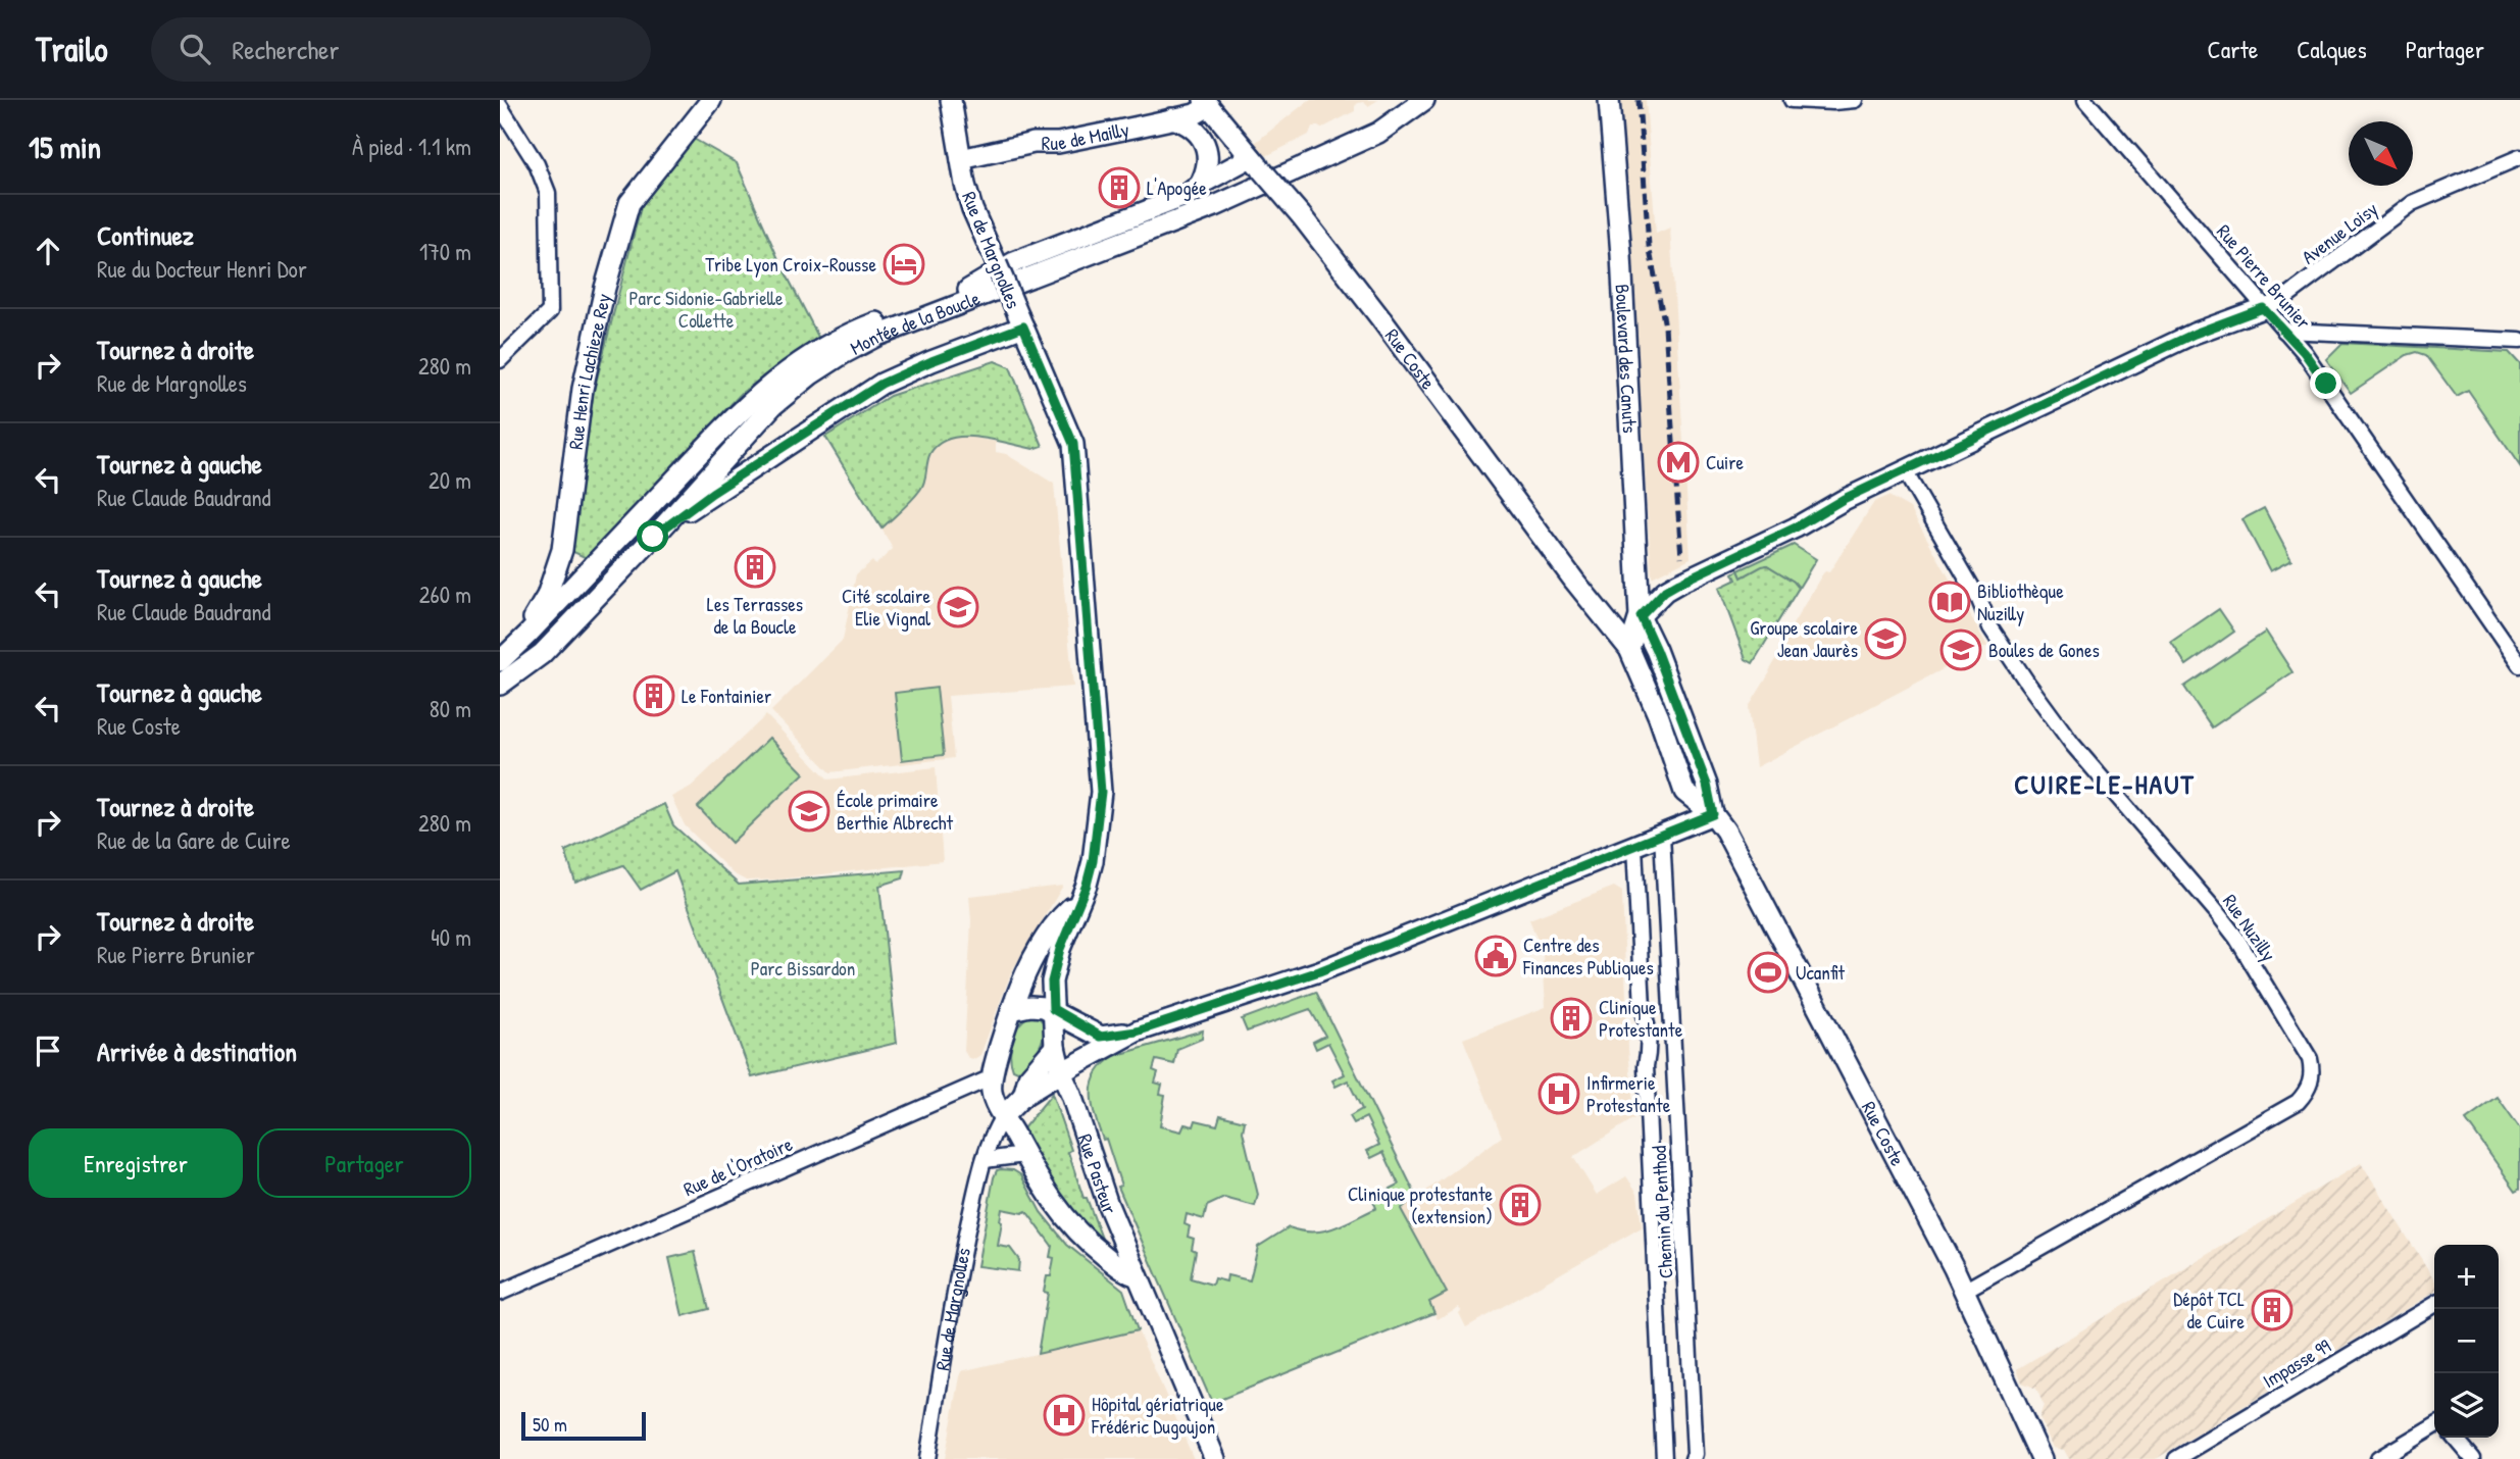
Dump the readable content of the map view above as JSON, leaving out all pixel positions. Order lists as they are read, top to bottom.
{
  "streets": {
    "street": [
      "Rue de Mailly",
      "Avenue Loisy",
      "Rue de Margnolles",
      "Rue Pierre Brunier",
      "Montée de la Boucle",
      "Boulevard des Canuts",
      "Rue Coste",
      "Rue Henri Lachieze Rey",
      "Rue Nuzilly",
      "Rue de l'Oratoire",
      "Rue Pasteur",
      "Chemin du Penthod",
      "Impasse 99"
    ]
  },
  "crossings": [
    ["Rue de Mailly", "Rue de Margnolles"],
    ["Rue de Mailly", "Rue Coste"],
    ["Avenue Loisy", "Rue Pierre Brunier"],
    ["Rue de Margnolles", "Rue de l'Oratoire"],
    ["Rue de Margnolles", "Rue Pasteur"],
    ["Boulevard des Canuts", "Rue Coste"],
    ["Rue Coste", "Rue Nuzilly"]
  ],
  "districts": ["CUIRE-LE-HAUT"],
  "parks": ["Parc Sidonie-Gabrielle Collette", "Parc Bissardon"],
  "places": {
    "building": [
      "L'Apogée",
      "Les Terrasses de la Boucle",
      "Le Fontainier",
      "Clinique Protestante",
      "Clinique protestante (extension)",
      "Dépôt TCL de Cuire"
    ],
    "hotel": ["Tribe Lyon Croix-Rousse"],
    "metro station": ["Cuire"],
    "library": ["Bibliothèque Nuzilly"],
    "school or university": [
      "Cité scolaire Elie Vignal",
      "Groupe scolaire Jean Jaurès",
      "Boules de Gones",
      "École primaire Berthie Albrecht"
    ],
    "public building": ["Centre des Finances Publiques"],
    "sports": ["Ucanfit"],
    "hospital": ["Infirmerie Protestante", "Hôpital gériatrique Frédéric Dugoujon"]
  },
  "scale_bar": "50 m",
  "north": "bottom right",
  "page": {
    "header": "Trailo",
    "search": "Rechercher",
    "nav": ["Carte", "Calques", "Partager"],
    "heading": ["15 min", "À pied · 1.1 km"],
    "list": [
      ["Continuez", "Rue du Docteur Henri Dor", "170 m"],
      ["Tournez à droite", "Rue de Margnolles", "280 m"],
      ["Tournez à gauche", "Rue Claude Baudrand", "20 m"],
      ["Tournez à gauche", "Rue Claude Baudrand", "260 m"],
      ["Tournez à gauche", "Rue Coste", "80 m"],
      ["Tournez à droite", "Rue de la Gare de Cuire", "280 m"],
      ["Tournez à droite", "Rue Pierre Brunier", "40 m"],
      "Arrivée à destination"
    ],
    "buttons": ["Enregistrer", "Partager"],
    "map_buttons": ["+", "−"],
    "scale": "50 m"
  }
}
